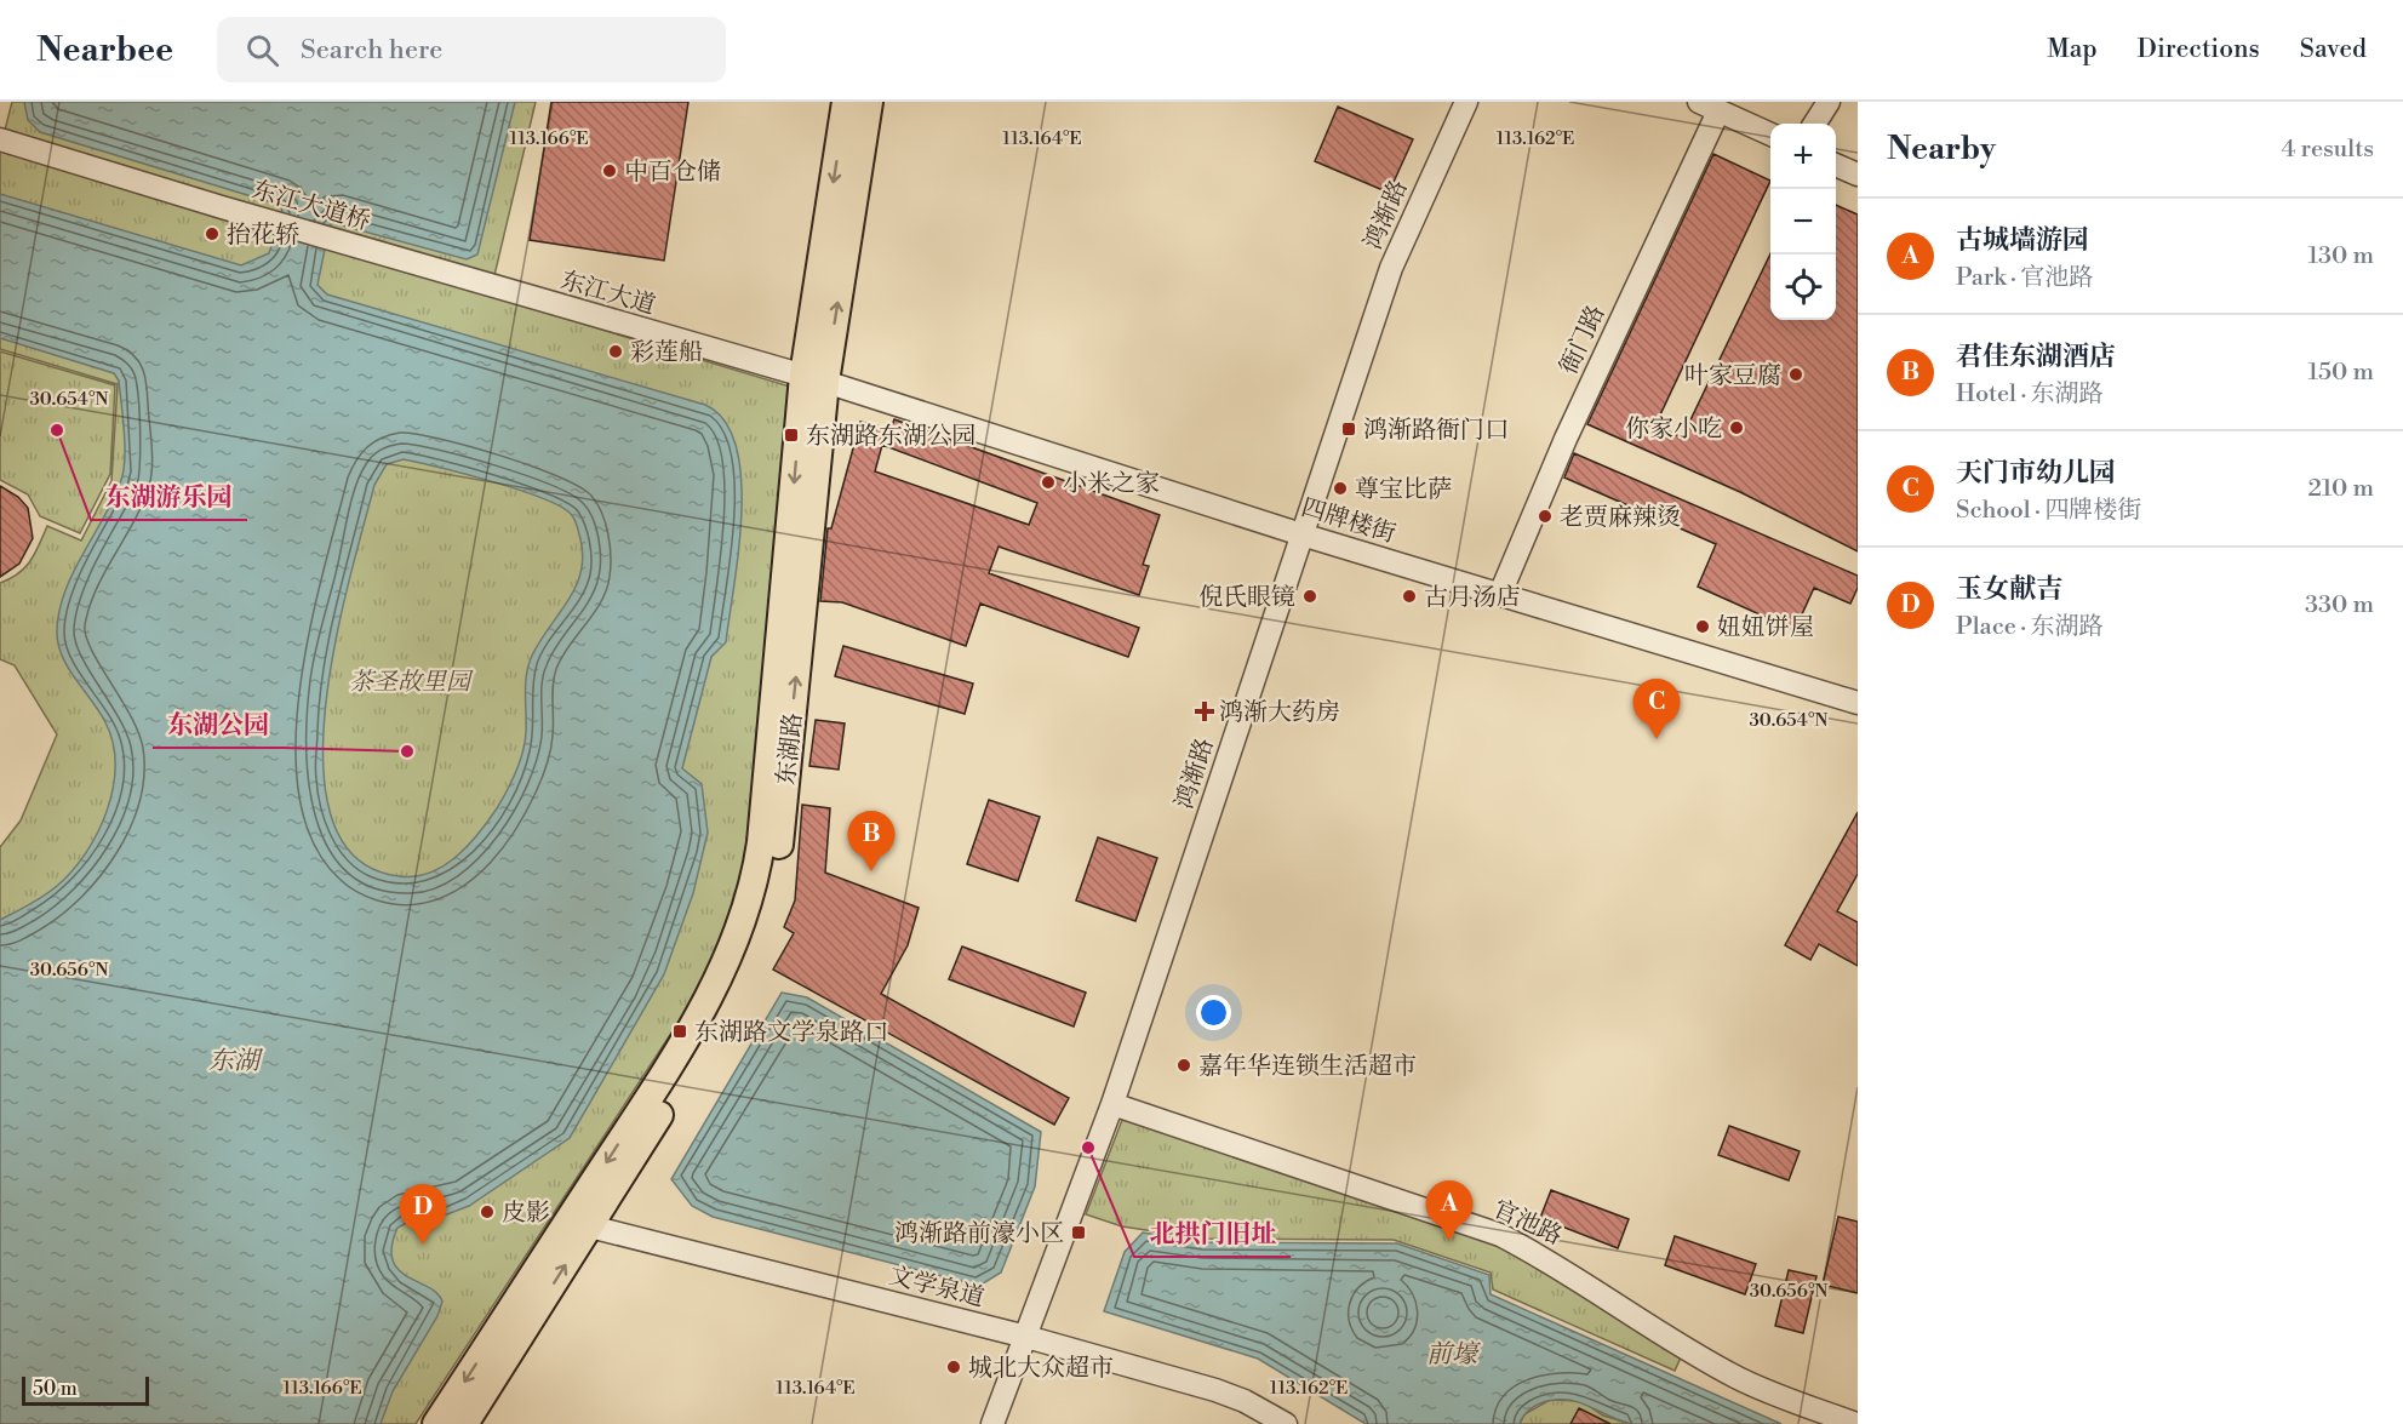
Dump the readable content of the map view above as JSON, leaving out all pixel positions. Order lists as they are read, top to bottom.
{
  "streets": {
    "main road": ["东湖路"],
    "street": [
      "东江大道桥",
      "鸿渐路",
      "东江大道",
      "衙门路",
      "四牌楼街",
      "官池路",
      "文学泉道"
    ]
  },
  "crossings": [
    ["东江大道桥", "东江大道"],
    ["鸿渐路", "四牌楼街"],
    ["鸿渐路", "官池路"],
    ["鸿渐路", "文学泉道"],
    ["东江大道", "四牌楼街"],
    ["东江大道", "东湖路"],
    ["衙门路", "四牌楼街"],
    ["四牌楼街", "东湖路"],
    ["东湖路", "文学泉道"]
  ],
  "water": ["东湖", "前壕"],
  "parks": ["茶圣故里园"],
  "places": {
    "other": [
      "中百仓储",
      "抬花轿",
      "彩莲船",
      "叶家豆腐",
      "你家小吃",
      "东湖游乐园",
      "小米之家",
      "尊宝比萨",
      "老贾麻辣烫",
      "倪氏眼镜",
      "古月汤店",
      "妞妞饼屋",
      "东湖公园",
      "嘉年华连锁生活超市",
      "北拱门旧址",
      "皮影",
      "城北大众超市"
    ],
    "transit": [
      "鸿渐路衙门口",
      "东湖路东湖公园",
      "东湖路文学泉路口",
      "鸿渐路前濠小区"
    ],
    "health": ["鸿渐大药房"]
  },
  "scale_bar": "50 m",
  "page": {
    "header": "Nearbee",
    "search": "Search here",
    "nav": ["Map", "Directions", "Saved"],
    "heading": ["Nearby", "4 results"],
    "map_buttons": ["+", "−"],
    "list": [
      {
        "mark": "A",
        "name": "古城墙游园",
        "note": "Park · 官池路",
        "value": "130 m"
      },
      {
        "mark": "B",
        "name": "君佳东湖酒店",
        "note": "Hotel · 东湖路",
        "value": "150 m"
      },
      {
        "mark": "C",
        "name": "天门市幼儿园",
        "note": "School · 四牌楼街",
        "value": "210 m"
      },
      {
        "mark": "D",
        "name": "玉女献吉",
        "note": "Place · 东湖路",
        "value": "330 m"
      }
    ],
    "pins": [
      "C",
      "B",
      "A",
      "D"
    ],
    "scale": "50 m"
  },
  "coordinates": [
    "113.166°E",
    "113.164°E",
    "113.162°E",
    "30.654°N",
    "30.656°N"
  ]
}
